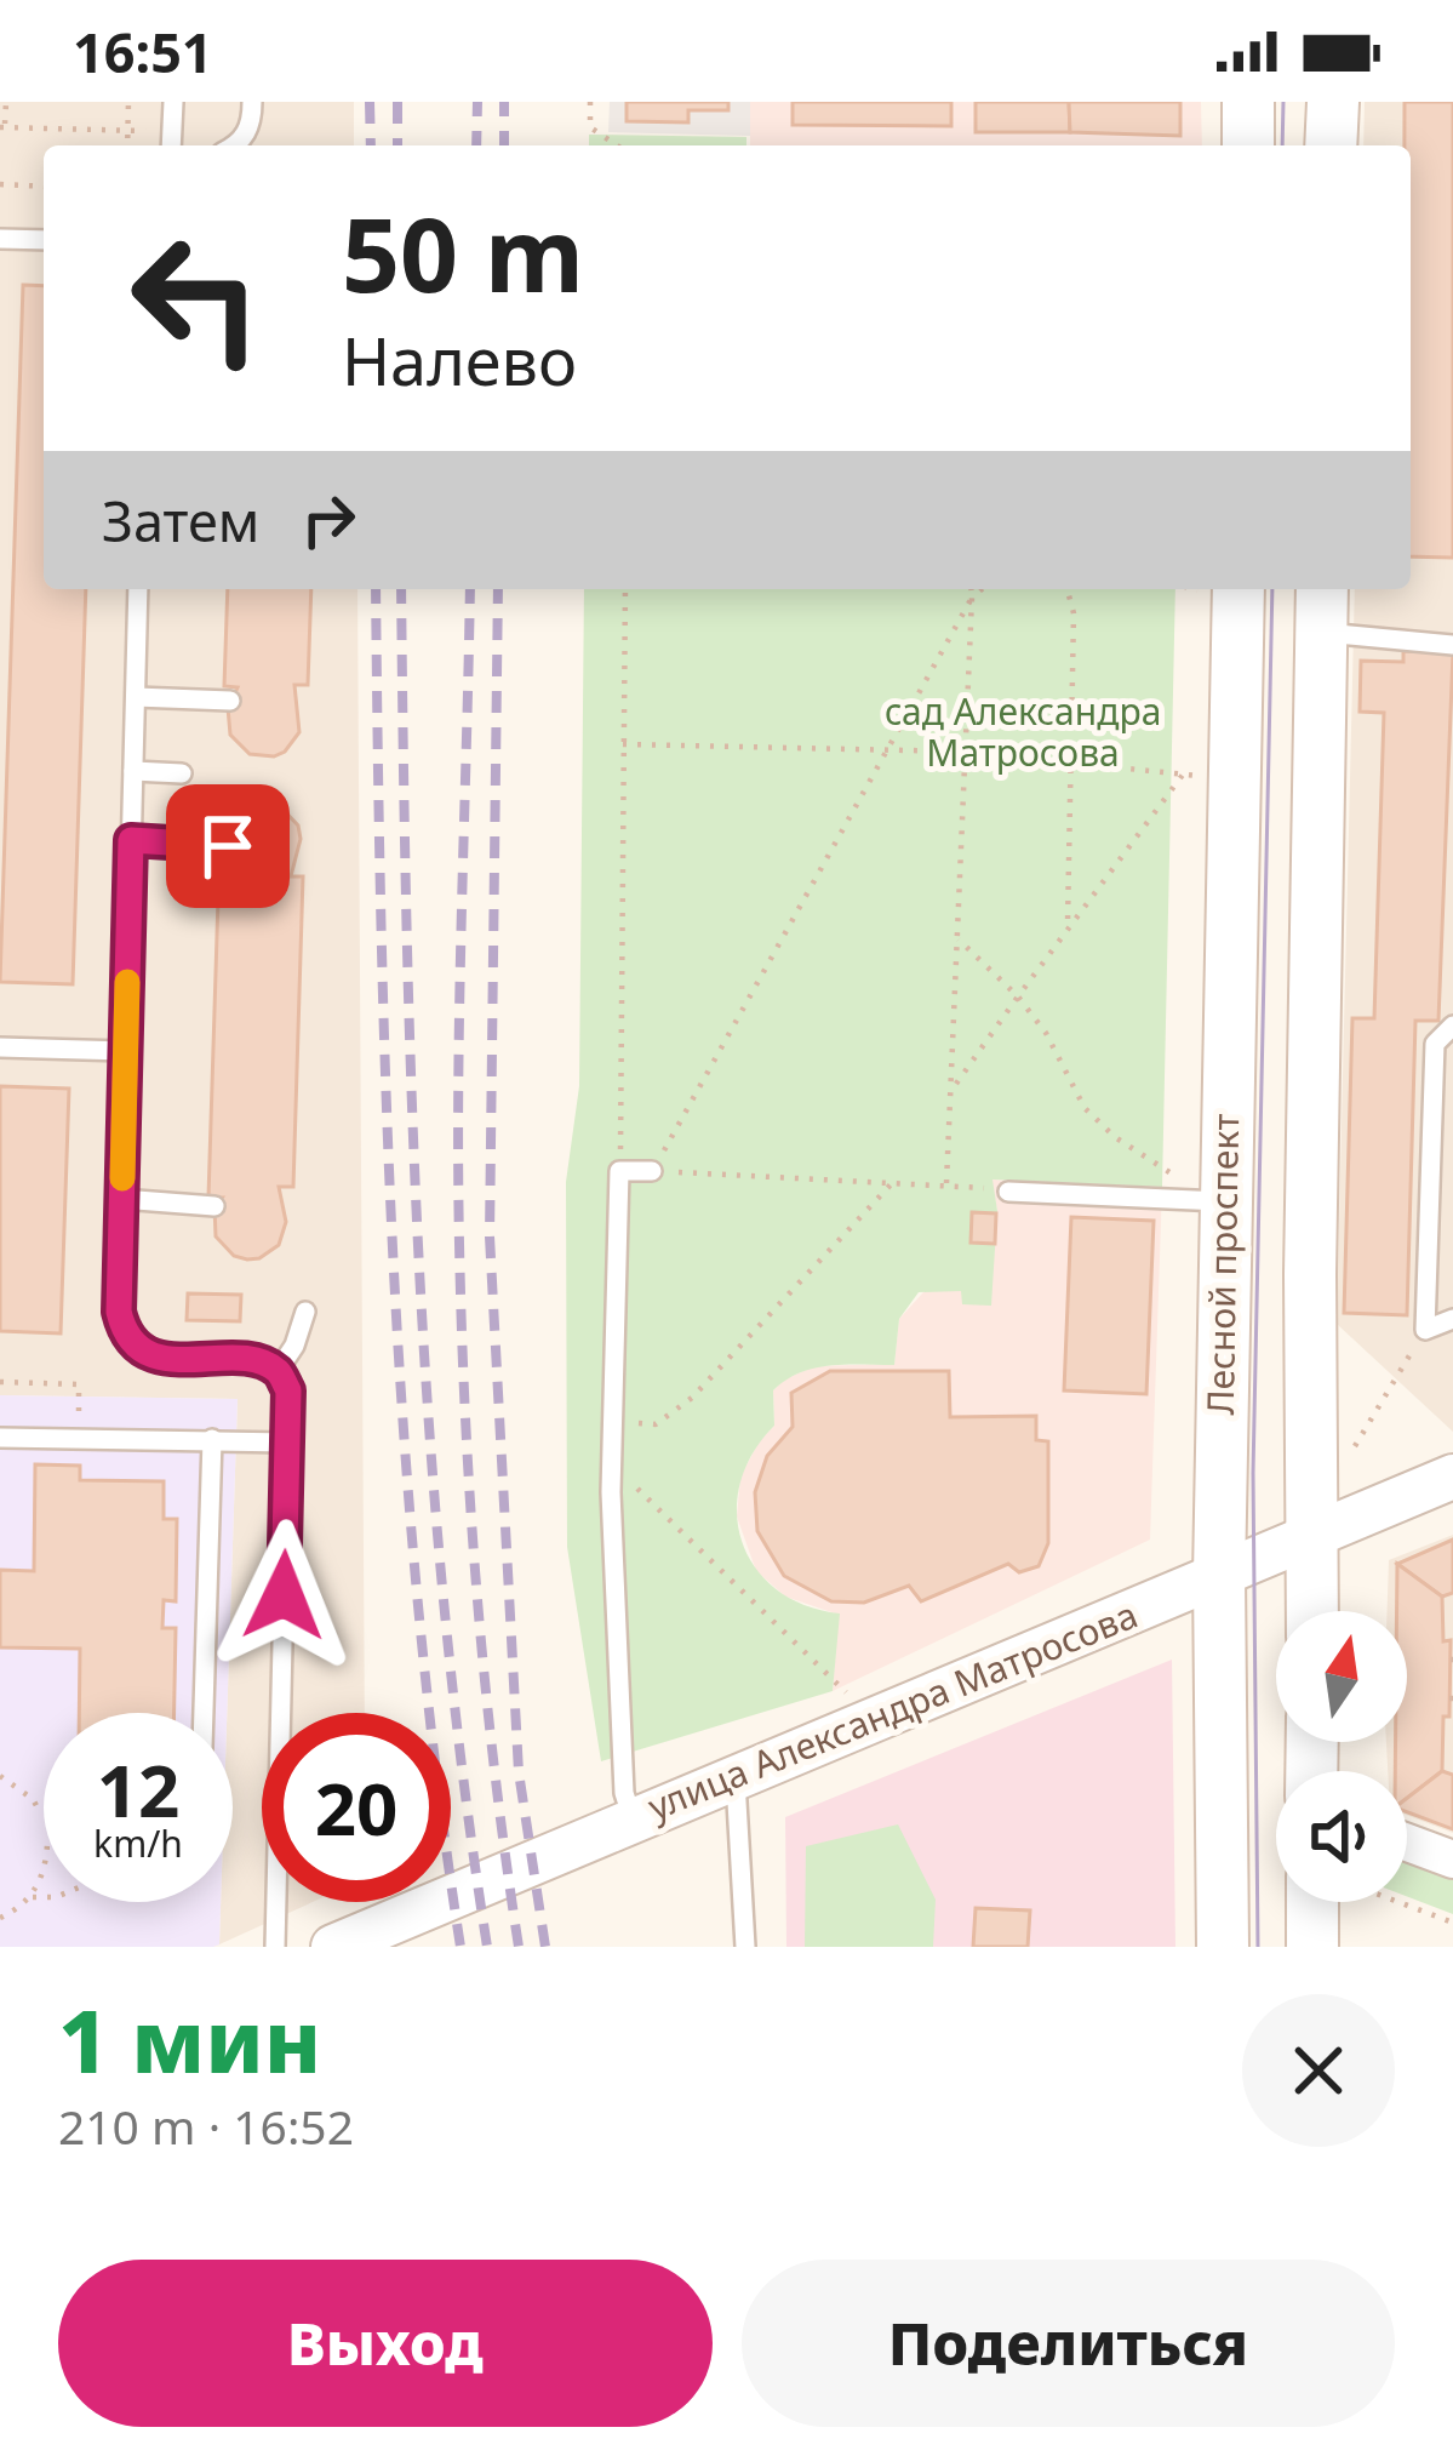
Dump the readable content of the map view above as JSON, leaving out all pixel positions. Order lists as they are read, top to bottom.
{
  "streets": {
    "main road": ["Лесной проспект"],
    "street": ["улица Александра Матросова"]
  },
  "crossings": [
    ["Лесной проспект", "улица Александра Матросова"]
  ],
  "parks": ["cад Александра Матросова"],
  "north": "top",
  "page": {
    "status": "16:51",
    "turn": ["50 m", "Налево"],
    "then": "Затем",
    "speed": "12 km/h",
    "limit": "20",
    "heading": ["1 мин", "210 m · 16:52"],
    "buttons": ["Выход", "Поделиться"]
  }
}
